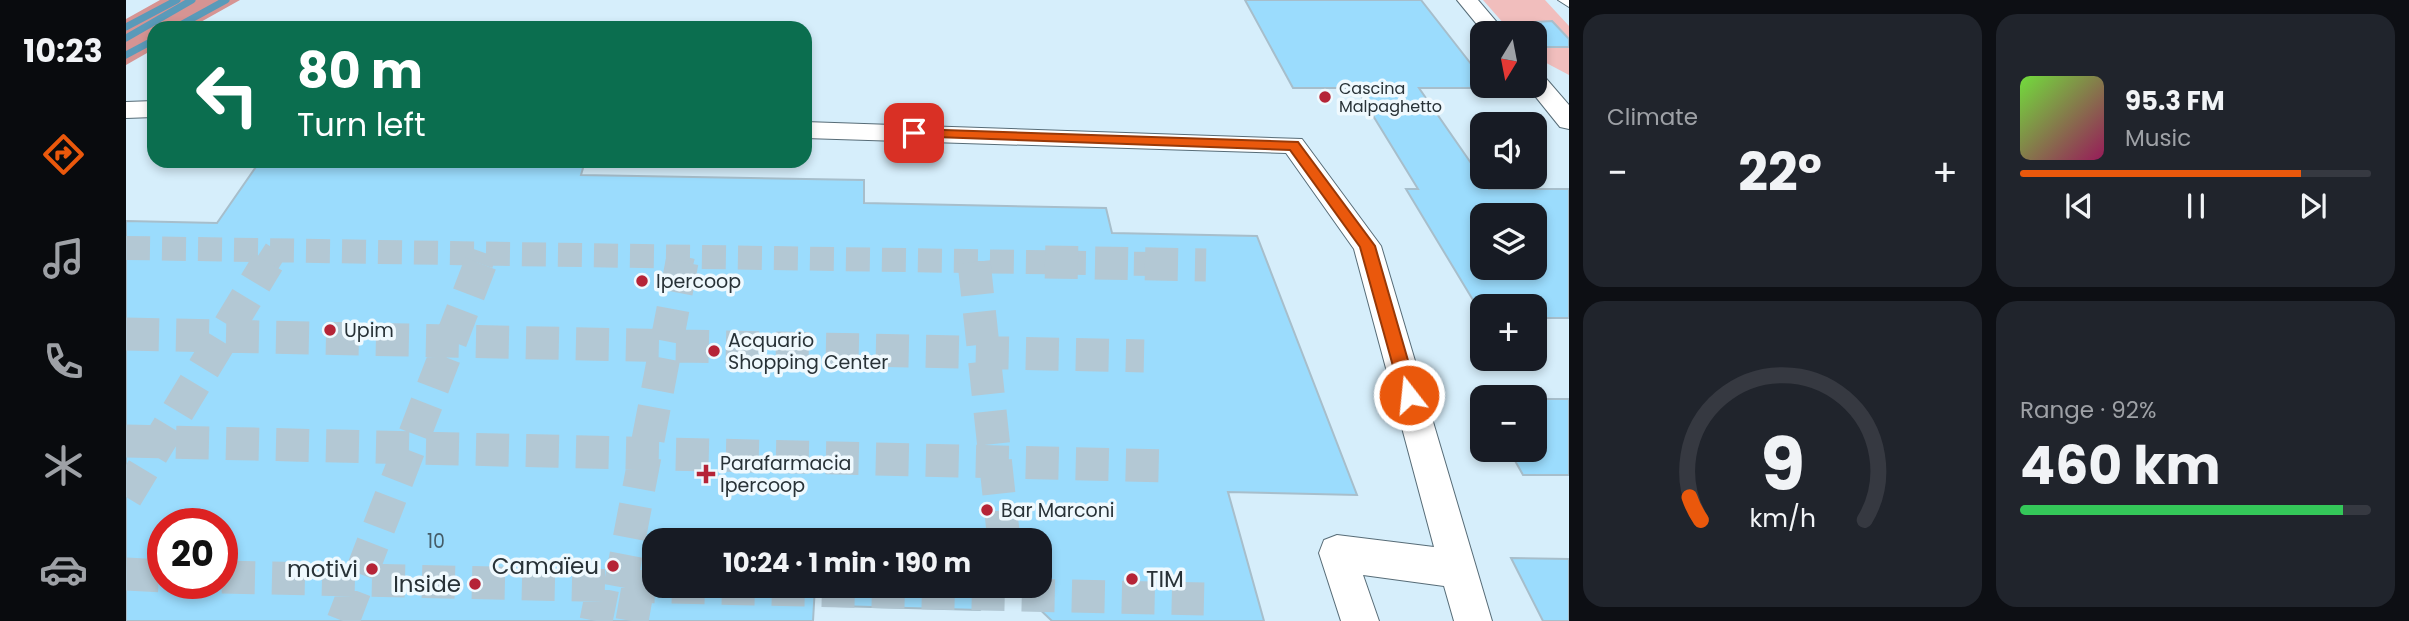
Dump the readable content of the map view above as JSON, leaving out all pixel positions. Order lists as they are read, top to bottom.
{
  "places": {
    "other": [
      "Cascina Malpaghetto",
      "Ipercoop",
      "Upim",
      "Acquario Shopping Center",
      "Bar Marconi",
      "Camaïeu",
      "motivi",
      "TIM",
      "Inside"
    ],
    "health": ["Parafarmacia Ipercoop"]
  },
  "house_numbers": ["10"],
  "north": "bottom",
  "page": {
    "tabs": "10:23",
    "tile": [
      "Climate",
      ["Range · 92%", "460 km"]
    ],
    "map_buttons": ["+", "−"],
    "turn": ["80 m", "Turn left"],
    "song": ["95.3 FM", "Music"],
    "heat": ["−", "22°", "+"],
    "limit": "20",
    "trip": "10:24 · 1 min · 190 m",
    "gauge": ["9", "km/h"]
  }
}
